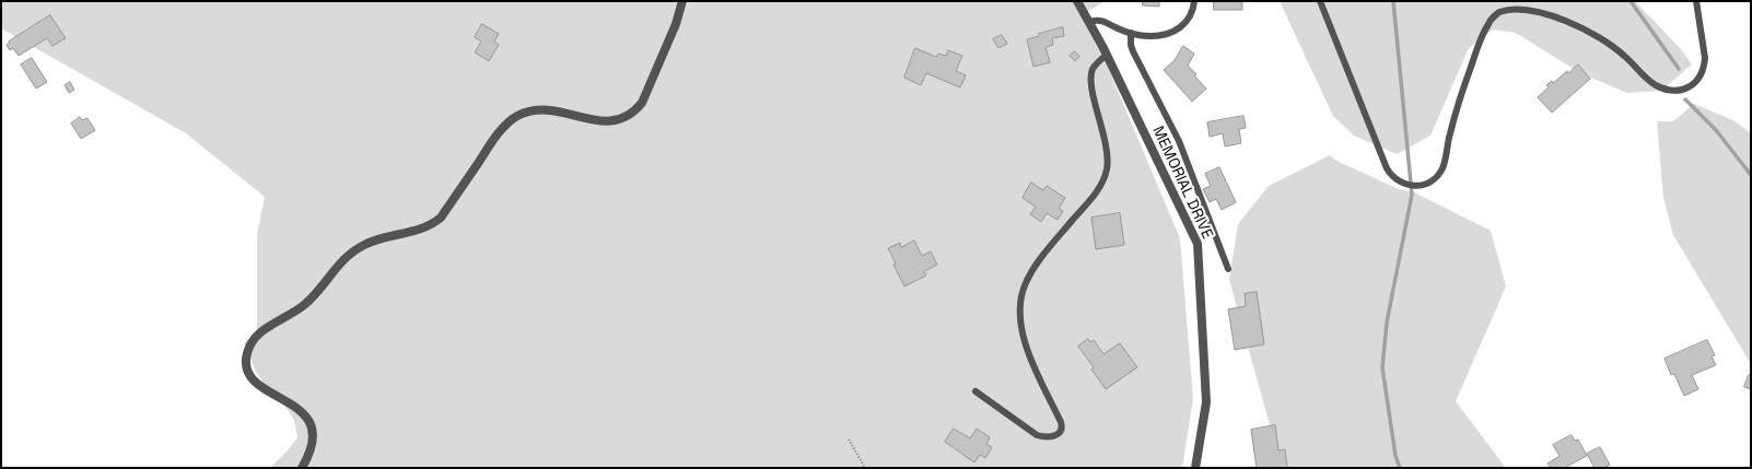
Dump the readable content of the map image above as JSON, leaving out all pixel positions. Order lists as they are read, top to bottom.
{
  "streets": {
    "street": ["MEMORIAL DRIVE"]
  }
}
